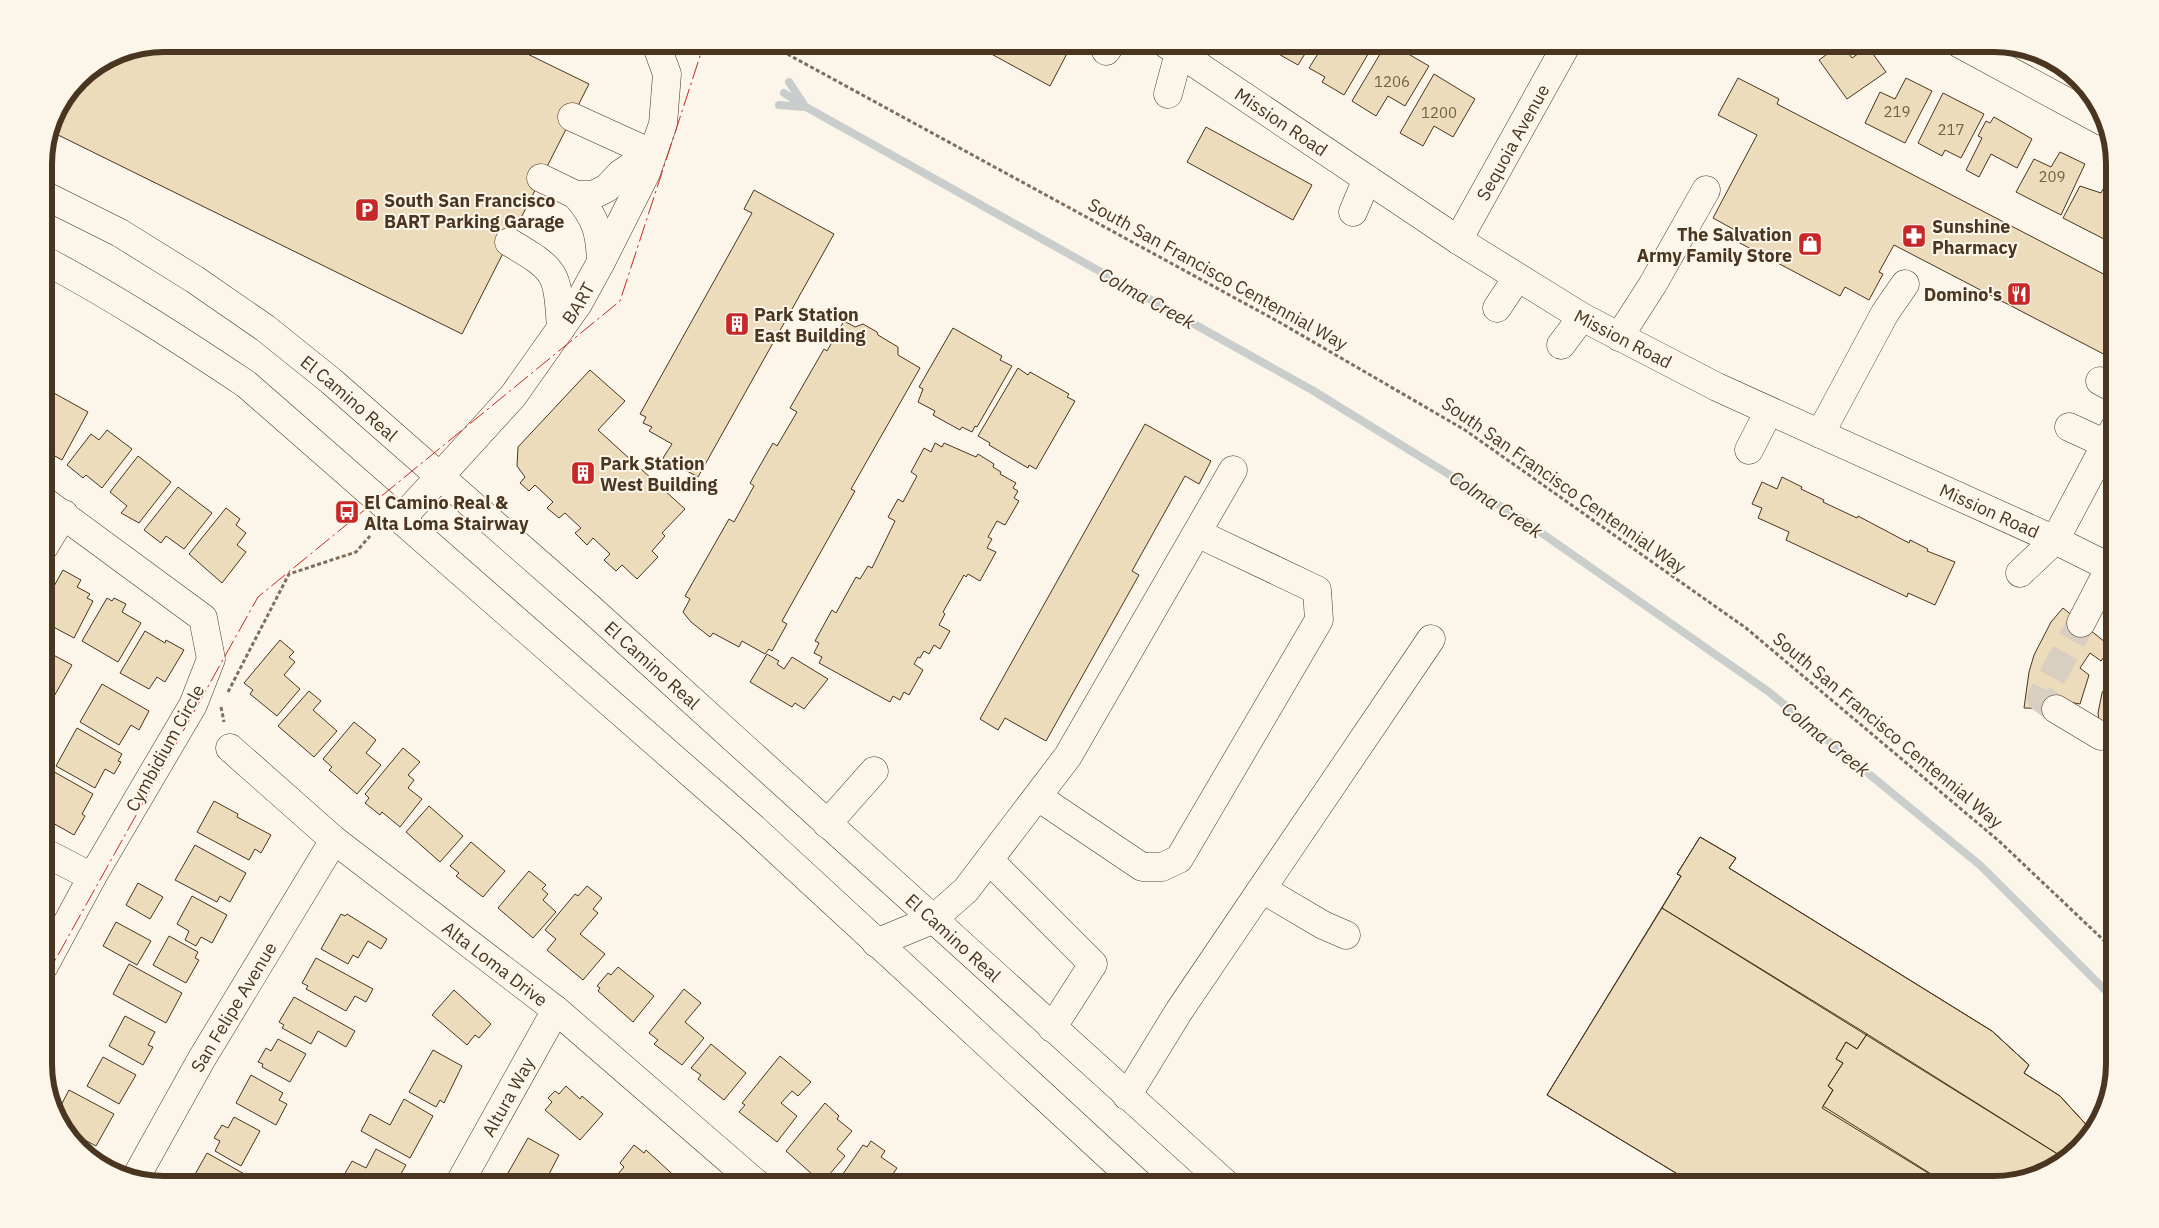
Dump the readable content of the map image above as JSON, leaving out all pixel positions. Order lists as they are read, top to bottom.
{
  "streets": {
    "main road": [
      "Mission Road",
      "Sequoia Avenue",
      "BART",
      "El Camino Real",
      "Cymbidium Circle",
      "Alta Loma Drive",
      "San Felipe Avenue",
      "Altura Way"
    ],
    "path": ["South San Francisco Centennial Way"]
  },
  "crossings": [
    ["Mission Road", "Sequoia Avenue"],
    ["BART", "El Camino Real"],
    ["Alta Loma Drive", "San Felipe Avenue"],
    ["Alta Loma Drive", "Altura Way"]
  ],
  "water": ["Colma Creek"],
  "places": {
    "parking": ["South San Francisco BART Parking Garage"],
    "pharmacy": ["Sunshine Pharmacy"],
    "shop": ["The Salvation Army Family Store"],
    "restaurant": ["Domino's"],
    "building": ["Park Station East Building", "Park Station West Building"],
    "bus stop": ["El Camino Real & Alta Loma Stairway"]
  },
  "house_numbers": [
    "1206",
    "219",
    "1200",
    "217",
    "209"
  ]
}
